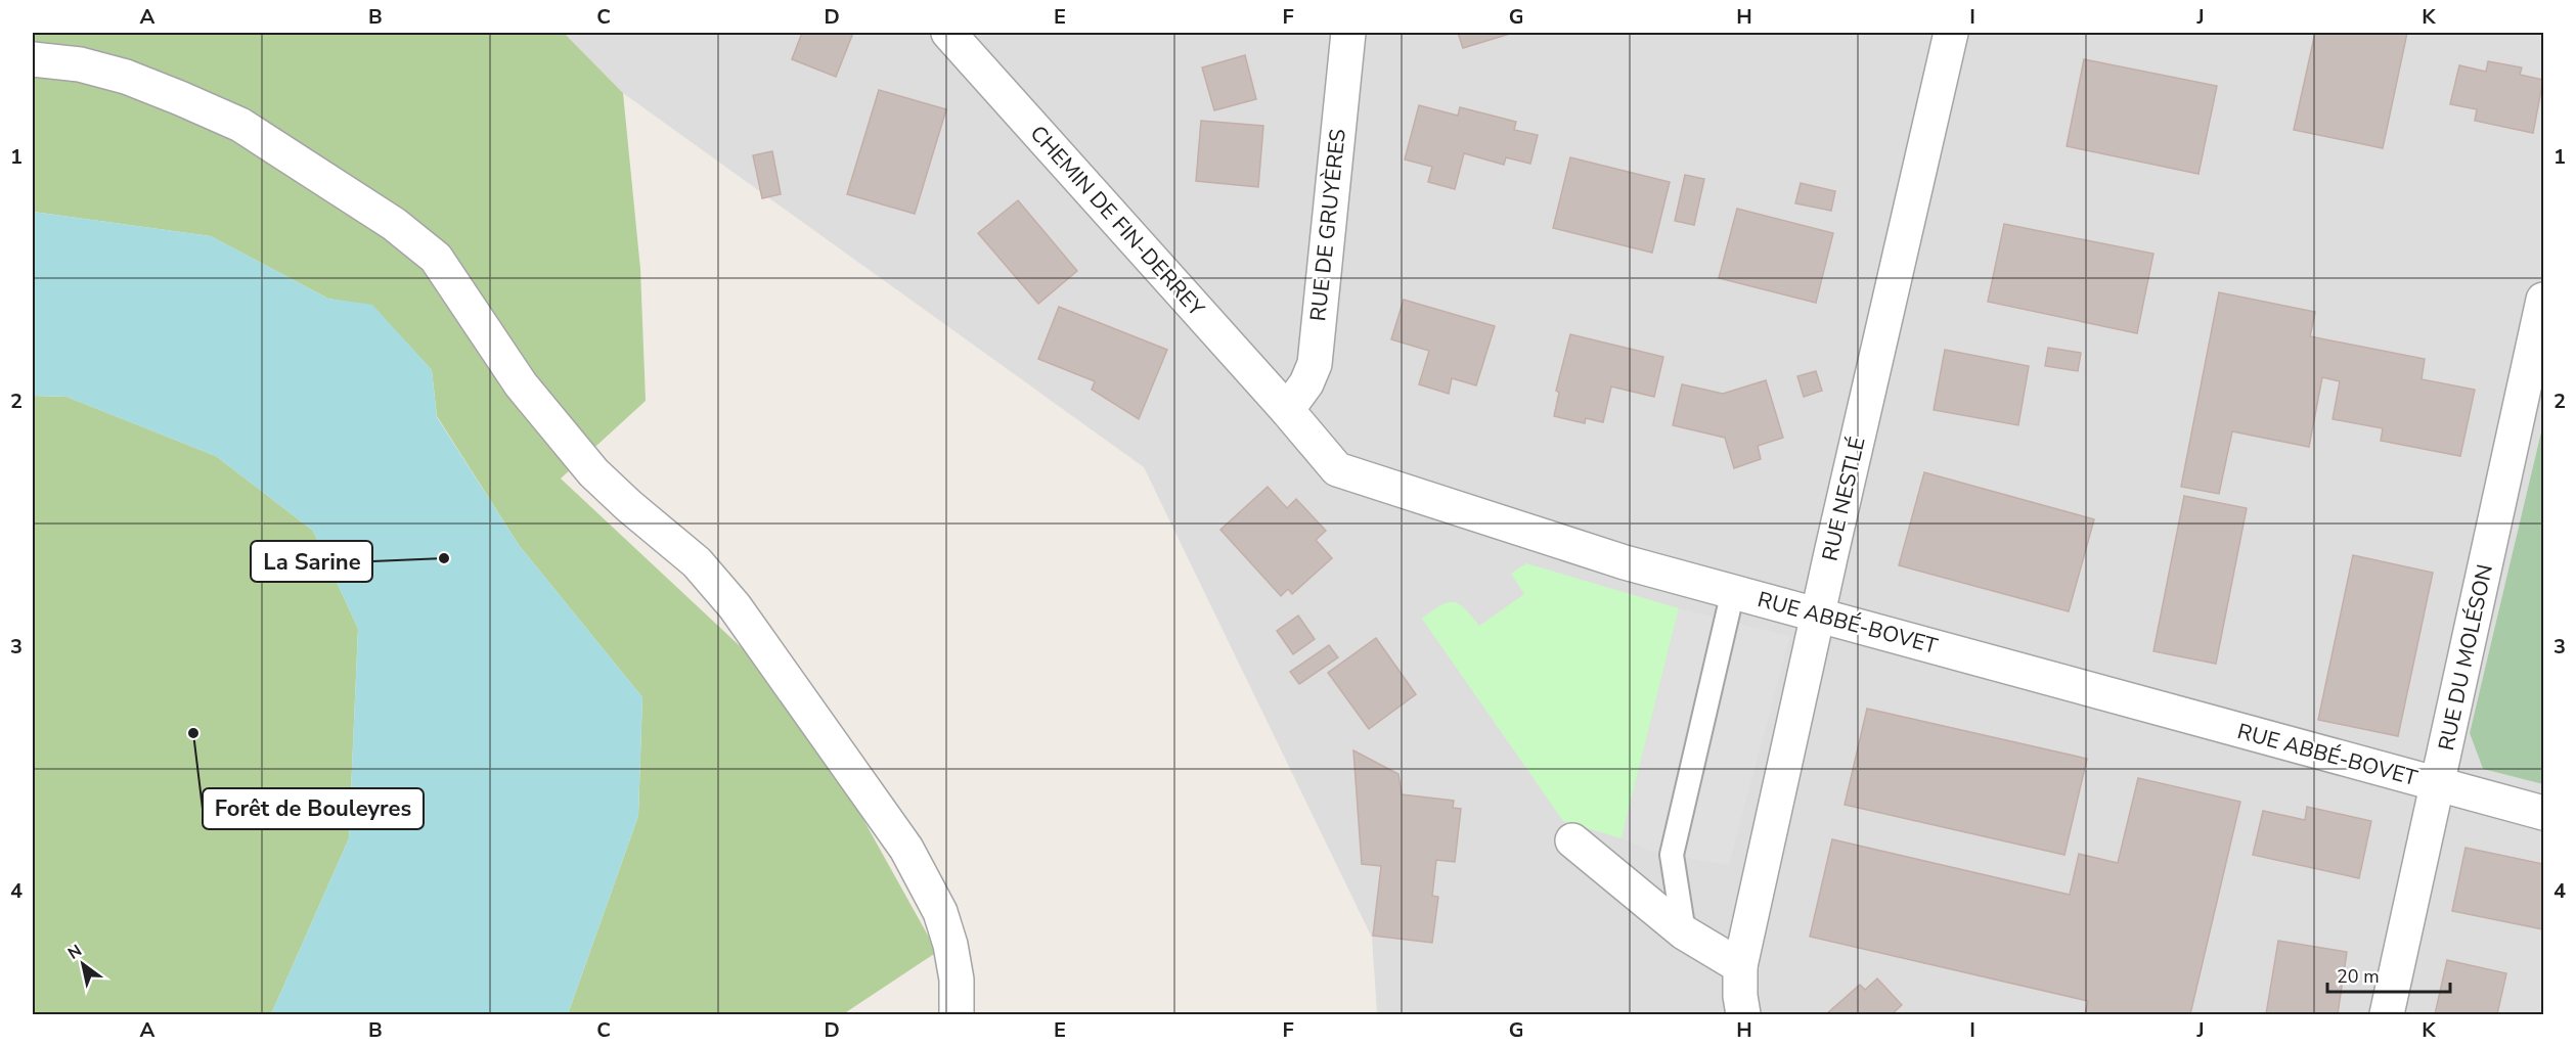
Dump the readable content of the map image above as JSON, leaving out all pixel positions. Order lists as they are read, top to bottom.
{
  "streets": {
    "street": [
      "CHEMIN DE FIN-DERREY",
      "RUE DE GRUYÈRES",
      "RUE NESTLÉ",
      "RUE ABBÉ-BOVET",
      "RUE DU MOLÉSON"
    ]
  },
  "crossings": [
    ["CHEMIN DE FIN-DERREY", "RUE DE GRUYÈRES"],
    ["CHEMIN DE FIN-DERREY", "RUE ABBÉ-BOVET"],
    ["RUE DE GRUYÈRES", "RUE ABBÉ-BOVET"],
    ["RUE NESTLÉ", "RUE ABBÉ-BOVET"],
    ["RUE ABBÉ-BOVET", "RUE DU MOLÉSON"]
  ],
  "places": ["La Sarine", "Forêt de Bouleyres"],
  "scale_bar": "20 m",
  "north": "top left",
  "grid": {
    "columns": [
      "A",
      "B",
      "C",
      "D",
      "E",
      "F",
      "G",
      "H",
      "I",
      "J",
      "K"
    ],
    "rows": [
      "1",
      "2",
      "3",
      "4"
    ]
  }
}
